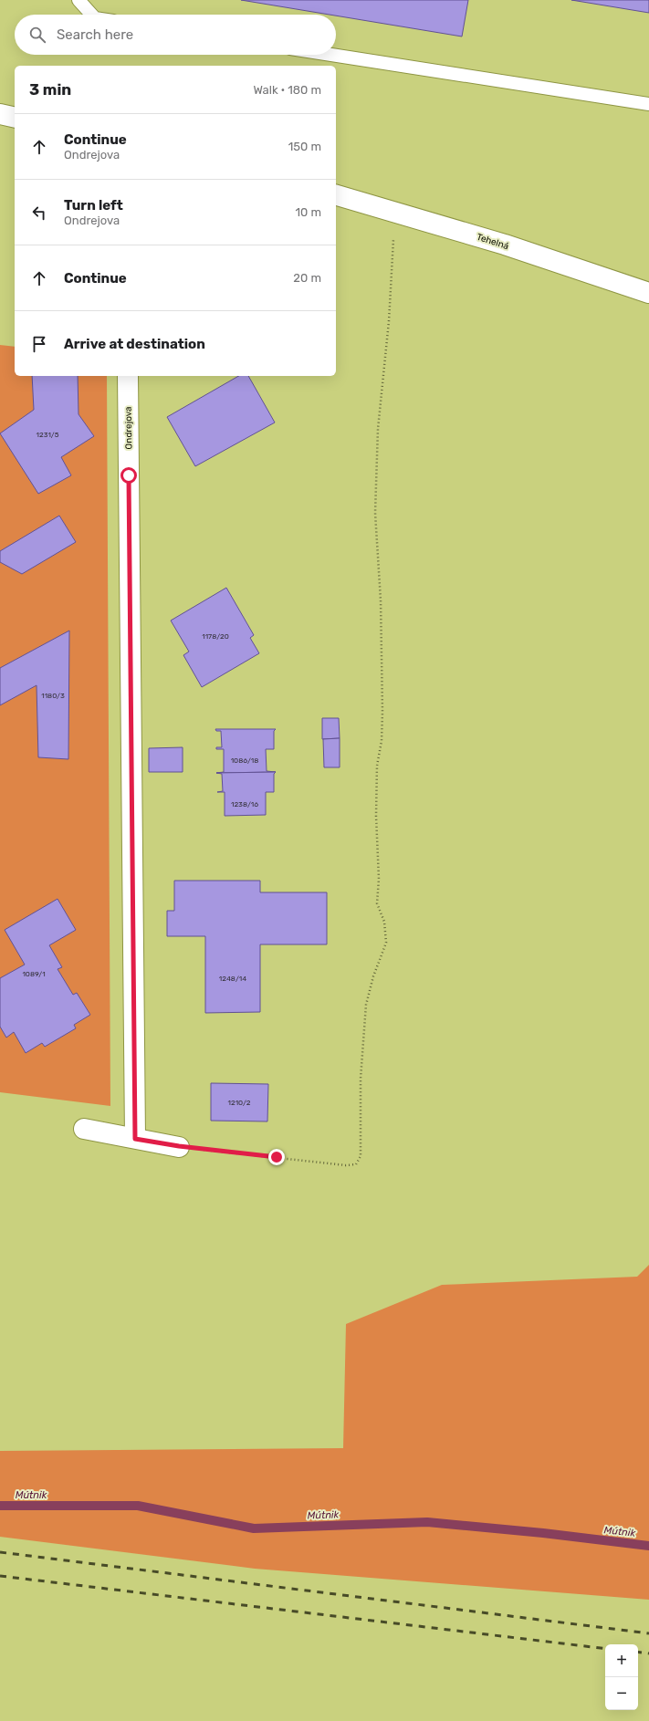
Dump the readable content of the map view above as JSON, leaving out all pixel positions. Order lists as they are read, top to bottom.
{
  "streets": {
    "street": ["Tehelná", "Ondrejova"]
  },
  "water": ["Mútnik"],
  "house_numbers": [
    "1231/5",
    "1178/20",
    "1180/3",
    "1086/18",
    "1238/16",
    "1089/1",
    "1248/14",
    "1210/2"
  ],
  "page": {
    "search": "Search here",
    "heading": ["3 min", "Walk · 180 m"],
    "list": [
      ["Continue", "Ondrejova", "150 m"],
      ["Turn left", "Ondrejova", "10 m"],
      ["Continue", "20 m"],
      "Arrive at destination"
    ],
    "map_buttons": ["+", "−"]
  }
}
